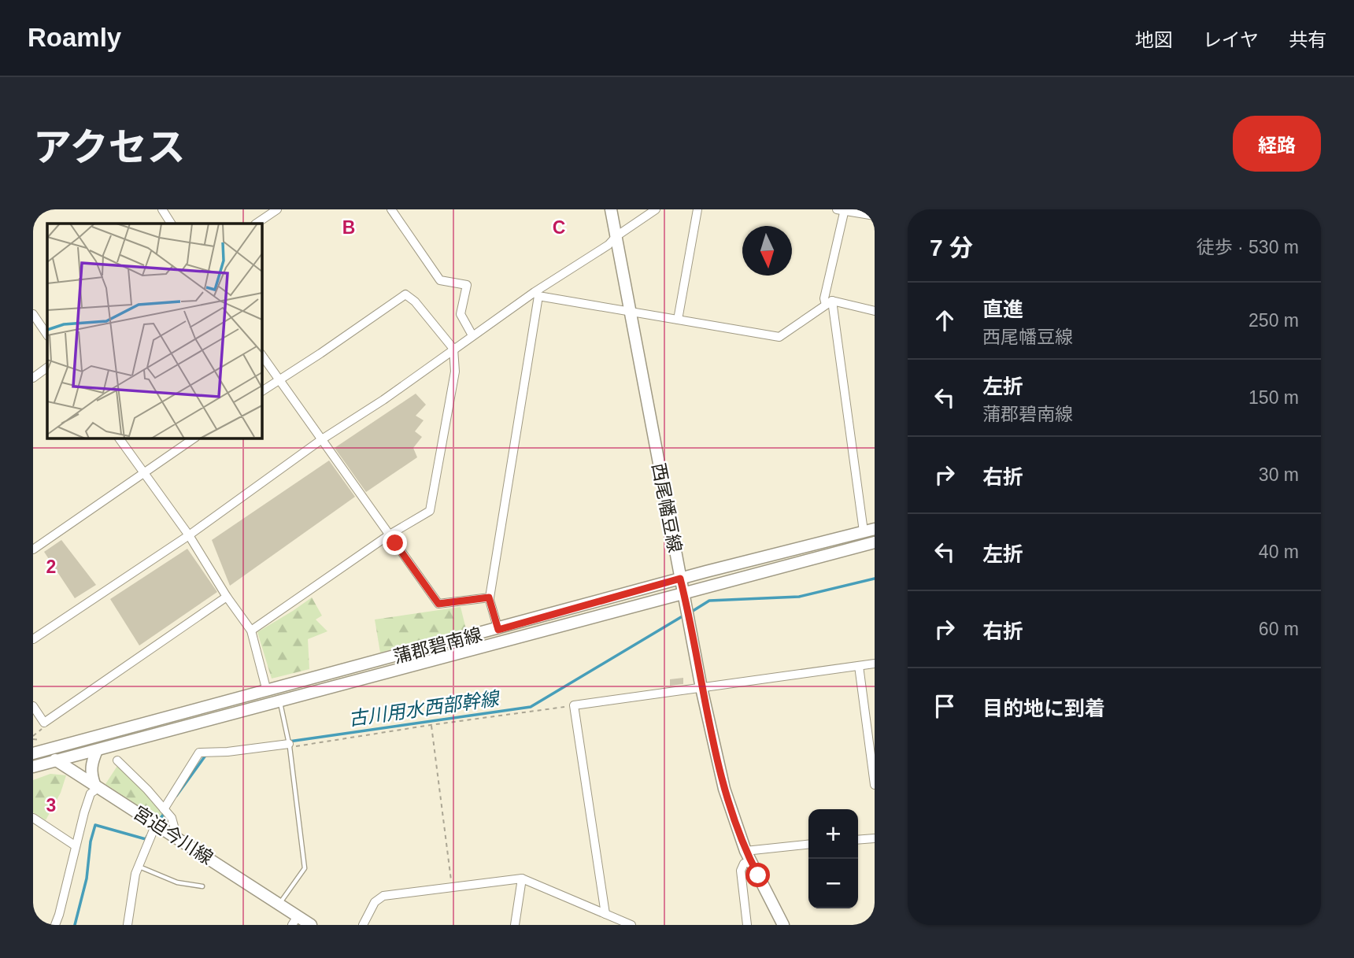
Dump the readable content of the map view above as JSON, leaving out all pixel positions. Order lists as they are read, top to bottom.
{
  "streets": {
    "main road": ["西尾幡豆線", "蒲郡碧南線", "宮迫今川線"]
  },
  "crossings": [
    ["西尾幡豆線", "蒲郡碧南線"],
    ["蒲郡碧南線", "宮迫今川線"]
  ],
  "water": ["古川用水西部幹線"],
  "north": "bottom",
  "page": {
    "header": "Roamly",
    "nav": ["地図", "レイヤ", "共有"],
    "title": "アクセス",
    "buttons": "経路",
    "heading": ["7 分", "徒歩 · 530 m"],
    "list": [
      ["直進", "西尾幡豆線", "250 m"],
      ["左折", "蒲郡碧南線", "150 m"],
      ["右折", "30 m"],
      ["左折", "40 m"],
      ["右折", "60 m"],
      "目的地に到着"
    ],
    "map_buttons": ["+", "−"]
  },
  "grid": {
    "columns": ["B", "C"],
    "rows": ["2", "3"]
  }
}
